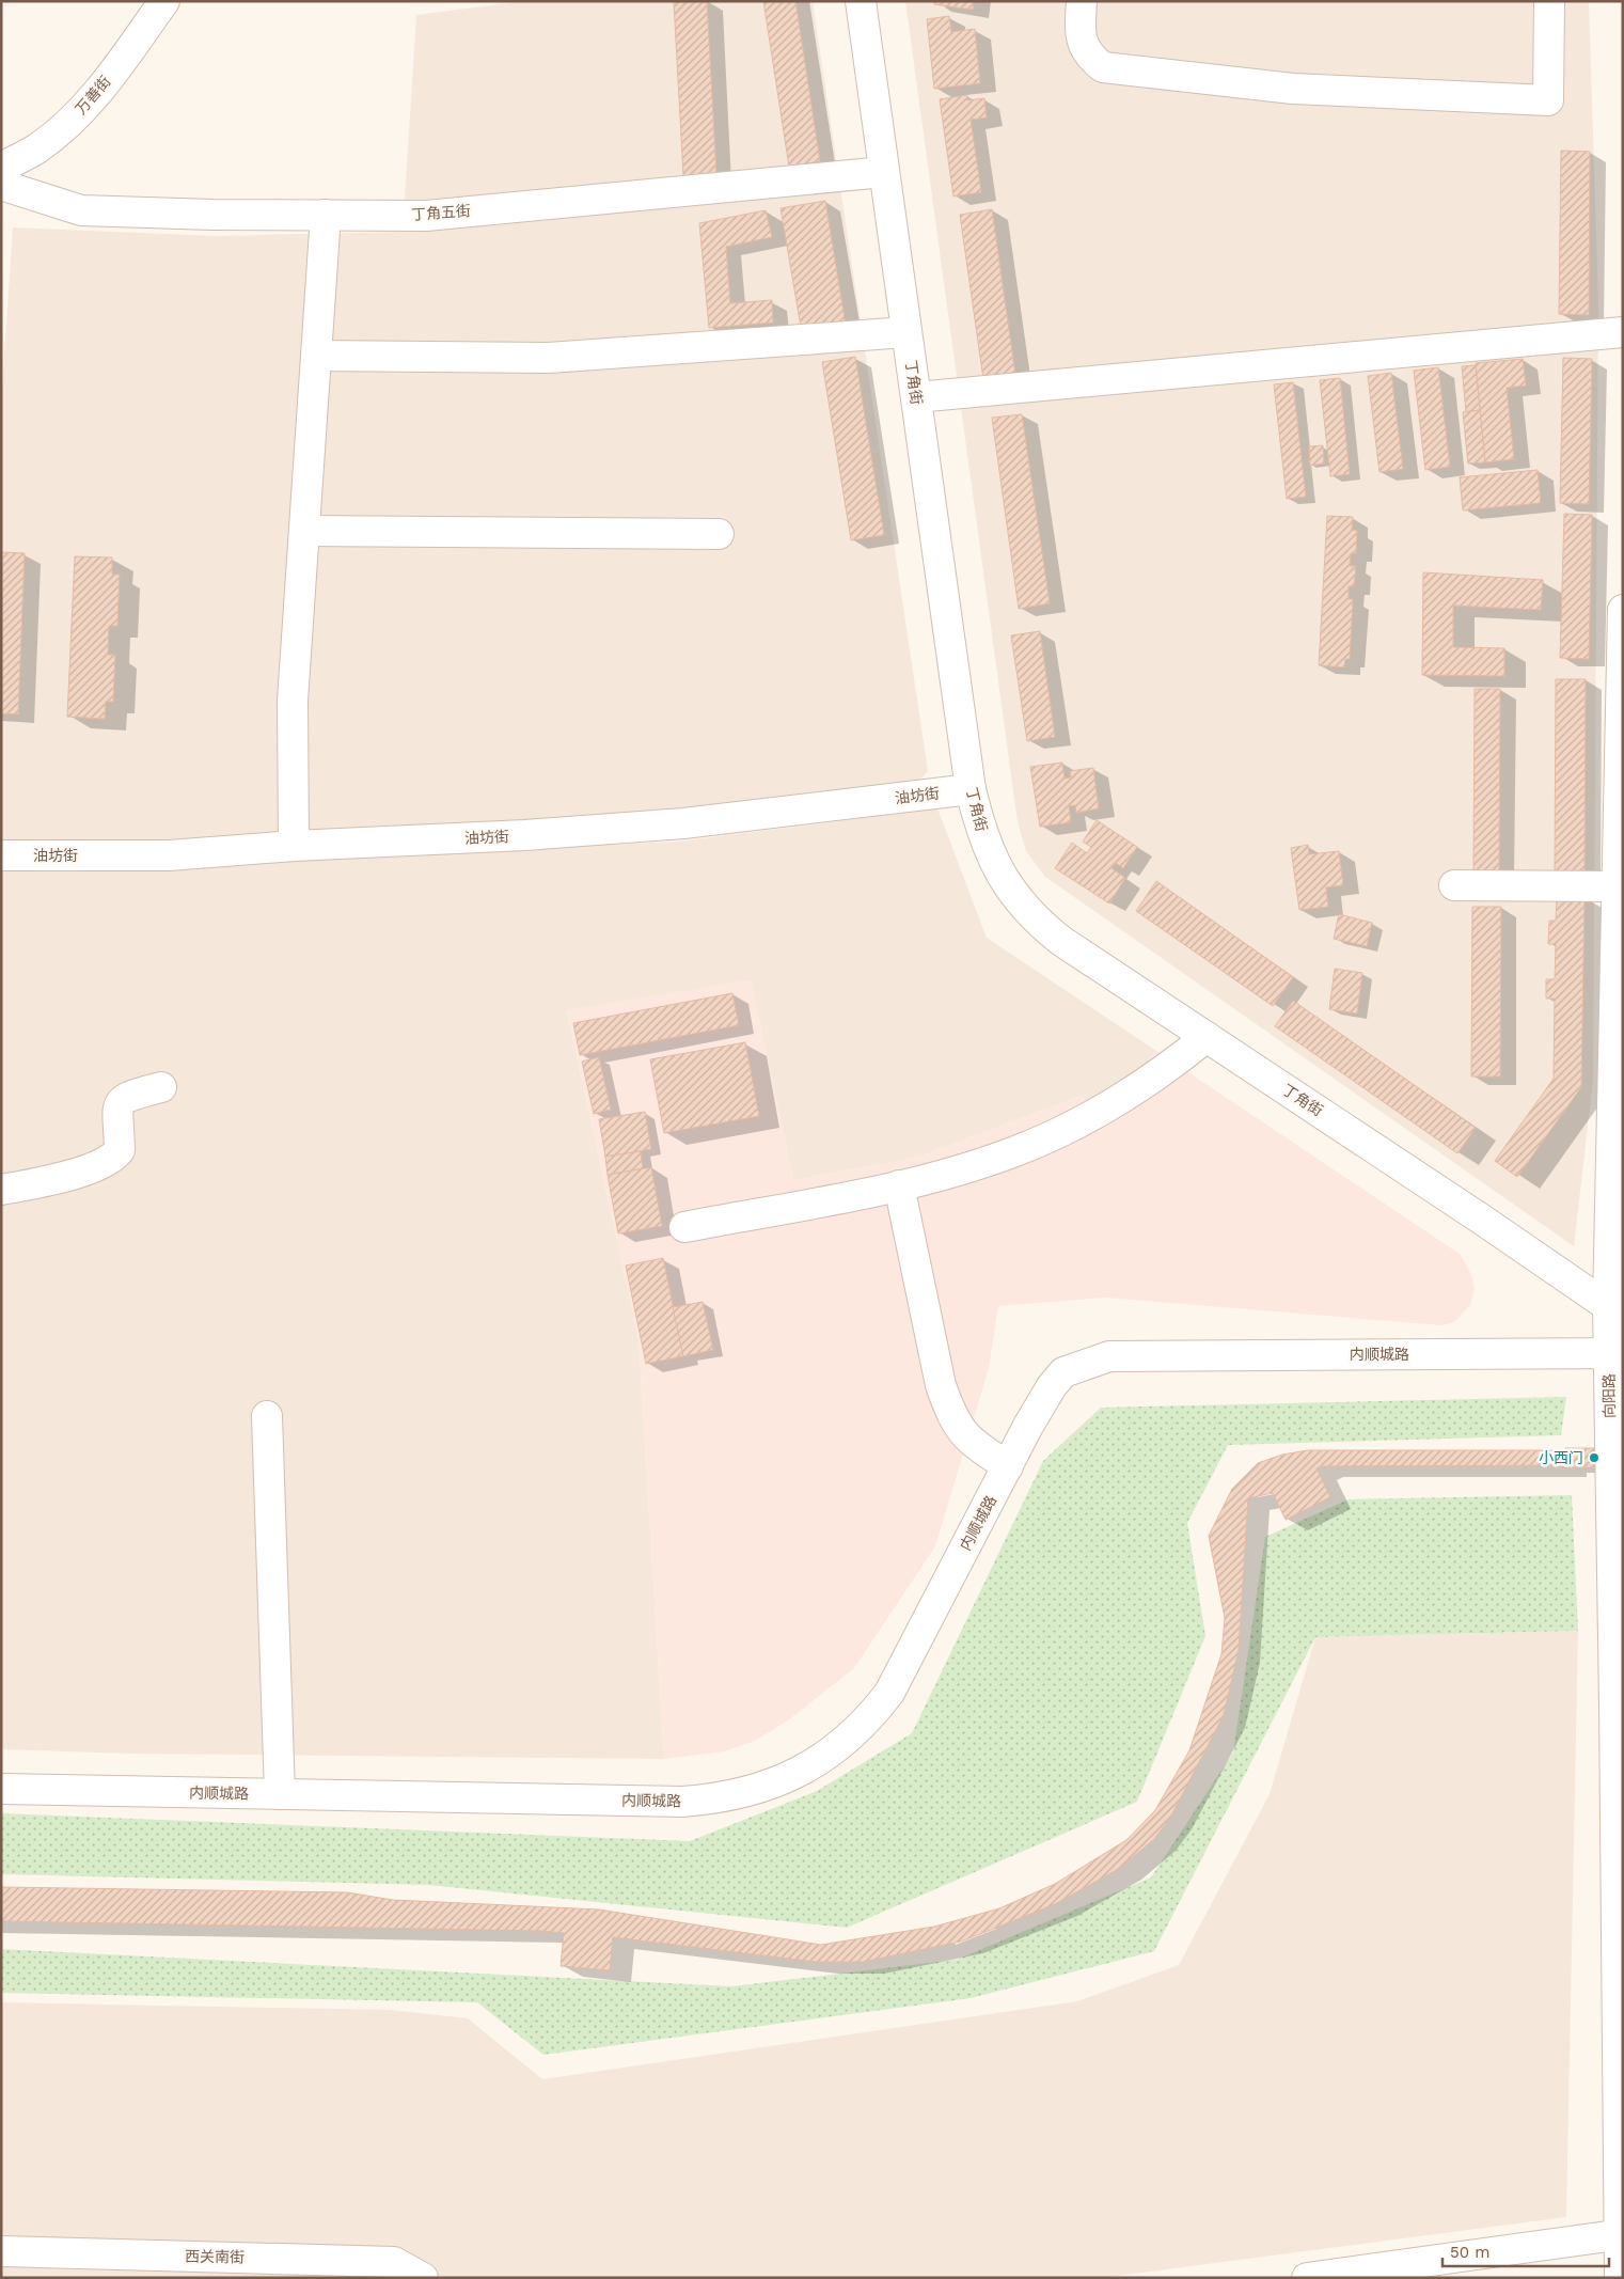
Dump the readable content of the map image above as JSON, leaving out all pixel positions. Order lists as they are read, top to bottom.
{
  "streets": {
    "street": [
      "万善街",
      "丁角五街",
      "丁角街",
      "油坊街",
      "内顺城路",
      "向阳路",
      "西关南街"
    ]
  },
  "crossings": [
    ["丁角五街", "丁角街"],
    ["丁角街", "油坊街"],
    ["丁角街", "向阳路"],
    ["内顺城路", "向阳路"]
  ],
  "places": ["小西门"],
  "scale_bar": "50 m"
}
